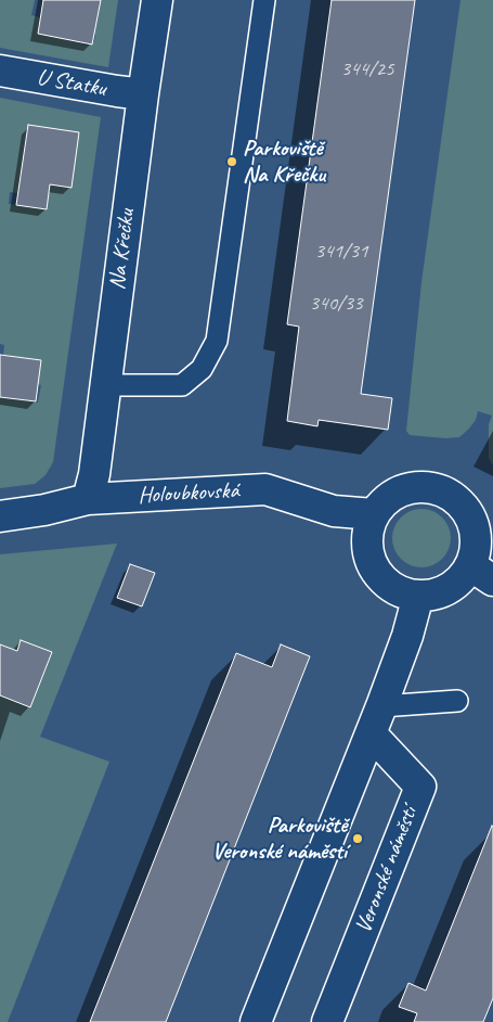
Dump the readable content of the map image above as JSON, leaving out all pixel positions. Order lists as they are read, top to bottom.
{
  "streets": {
    "street": [
      "U Statku",
      "Na Křečku",
      "Holoubkovská",
      "Veronské náměstí"
    ]
  },
  "crossings": [
    ["U Statku", "Na Křečku"],
    ["Na Křečku", "Holoubkovská"]
  ],
  "places": ["Parkoviště Na Křečku", "Parkoviště Veronské náměstí"],
  "house_numbers": ["344/25", "341/31", "340/33"]
}
